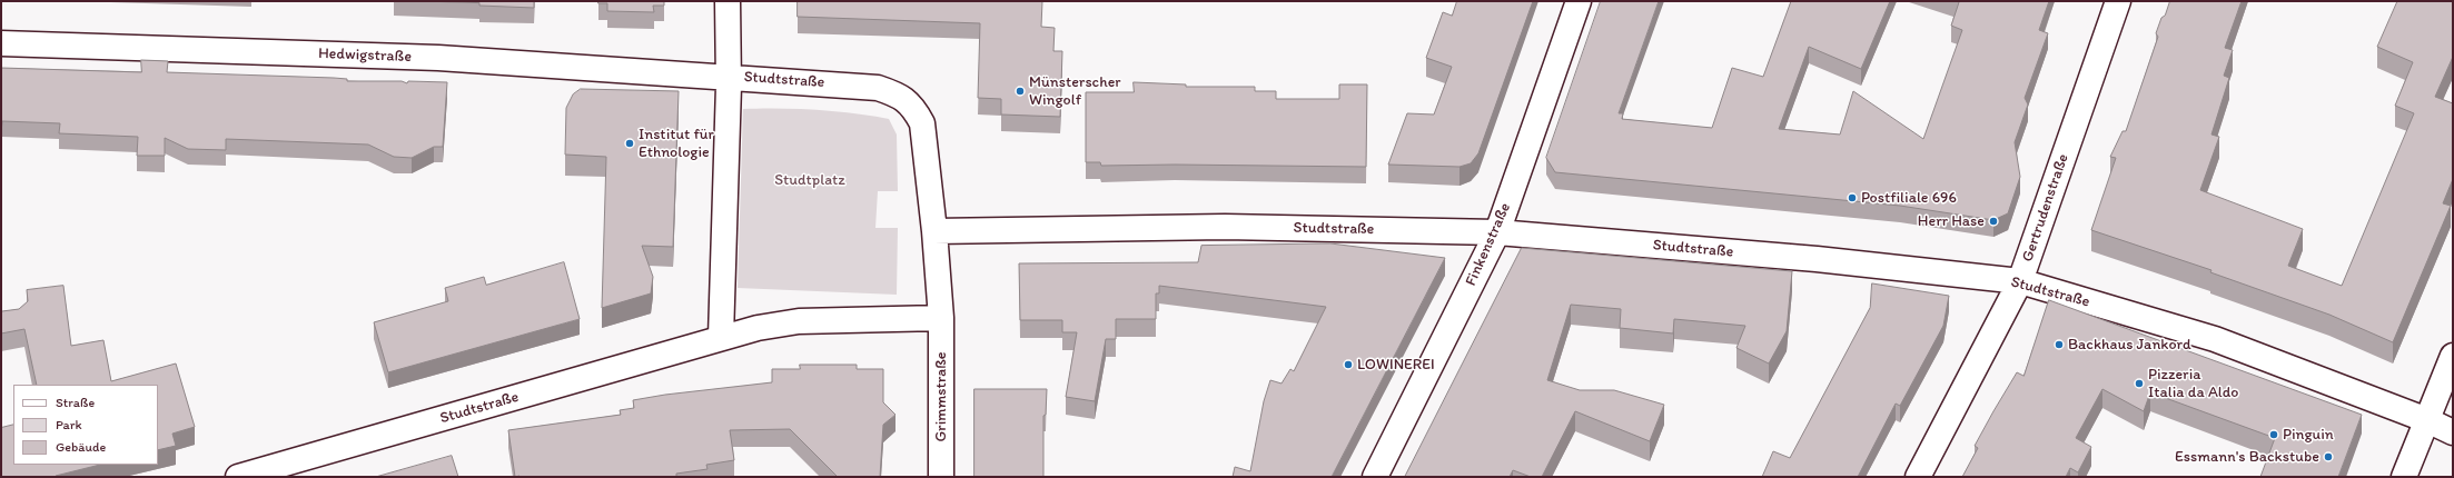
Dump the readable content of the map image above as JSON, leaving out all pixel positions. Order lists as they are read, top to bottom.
{
  "streets": {
    "street": [
      "Hedwigstraße",
      "Studtstraße",
      "Gertrudenstraße",
      "Finkenstraße",
      "Grimmstraße"
    ]
  },
  "crossings": [
    ["Hedwigstraße", "Studtstraße"],
    ["Studtstraße", "Gertrudenstraße"],
    ["Studtstraße", "Finkenstraße"],
    ["Studtstraße", "Grimmstraße"]
  ],
  "parks": ["Studtplatz"],
  "places": [
    "Münsterscher Wingolf",
    "Institut für Ethnologie",
    "Postfiliale 696",
    "Herr Hase",
    "Backhaus Jankord",
    "LOWINEREI",
    "Pizzeria Italia da Aldo",
    "Pinguin",
    "Essmann's Backstube"
  ],
  "legend": ["Straße", "Park", "Gebäude"]
}
